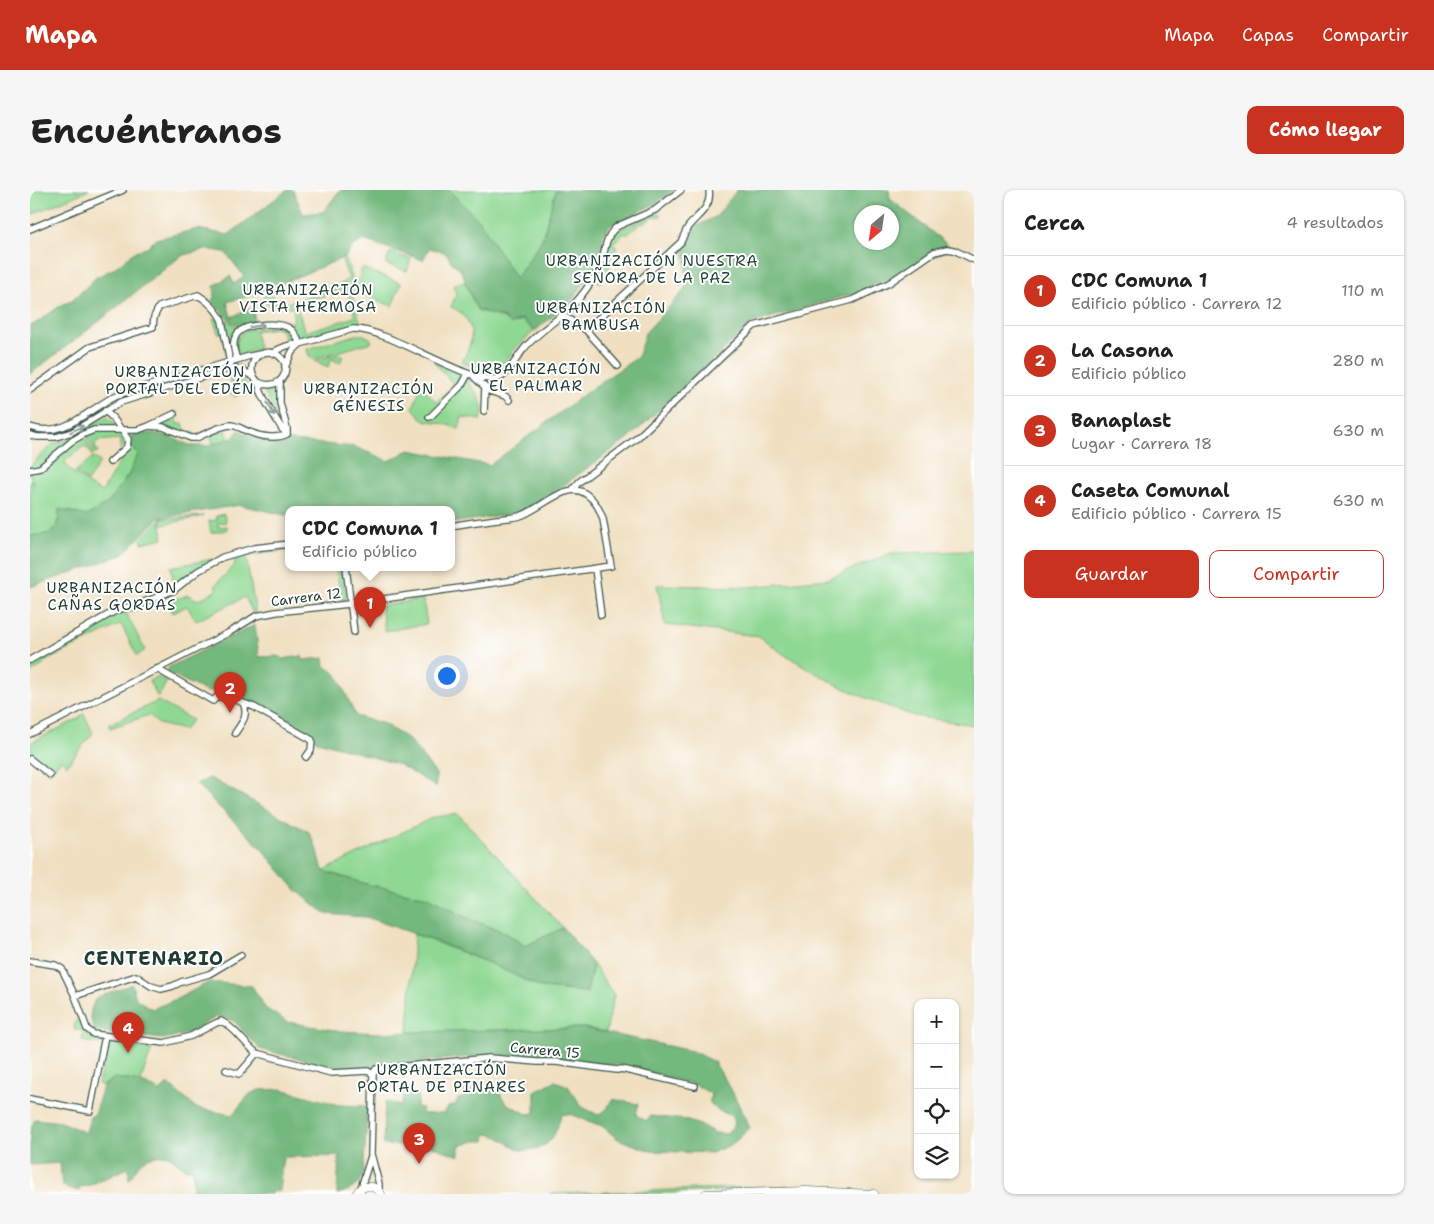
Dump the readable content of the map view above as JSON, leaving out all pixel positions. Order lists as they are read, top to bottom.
{
  "streets": {
    "street": ["Carrera 12", "Carrera 15"]
  },
  "districts": [
    "URBANIZACIÓN NUESTRA SEÑORA DE LA PAZ",
    "URBANIZACIÓN VISTA HERMOSA",
    "URBANIZACIÓN BAMBUSA",
    "URBANIZACIÓN EL PALMAR",
    "URBANIZACIÓN PORTAL DEL EDÉN",
    "URBANIZACIÓN GÉNESIS",
    "URBANIZACIÓN CAÑAS GORDAS",
    "CENTENARIO",
    "URBANIZACIÓN PORTAL DE PINARES"
  ],
  "north": "bottom left",
  "page": {
    "header": "Mapa",
    "nav": ["Mapa", "Capas", "Compartir"],
    "buttons": [
      "Cómo llegar",
      ["Guardar", "Compartir"]
    ],
    "title": "Encuéntranos",
    "heading": ["Cerca", "4 resultados"],
    "list": [
      {
        "mark": "1",
        "name": "CDC Comuna 1",
        "note": "Edificio público · Carrera 12",
        "value": "110 m"
      },
      {
        "mark": "2",
        "name": "La Casona",
        "note": "Edificio público",
        "value": "280 m"
      },
      {
        "mark": "3",
        "name": "Banaplast",
        "note": "Lugar · Carrera 18",
        "value": "630 m"
      },
      {
        "mark": "4",
        "name": "Caseta Comunal",
        "note": "Edificio público · Carrera 15",
        "value": "630 m"
      }
    ],
    "popup": ["CDC Comuna 1", "Edificio público"],
    "pins": [
      "1",
      "2",
      "4",
      "3"
    ],
    "map_buttons": ["+", "−"]
  }
}
